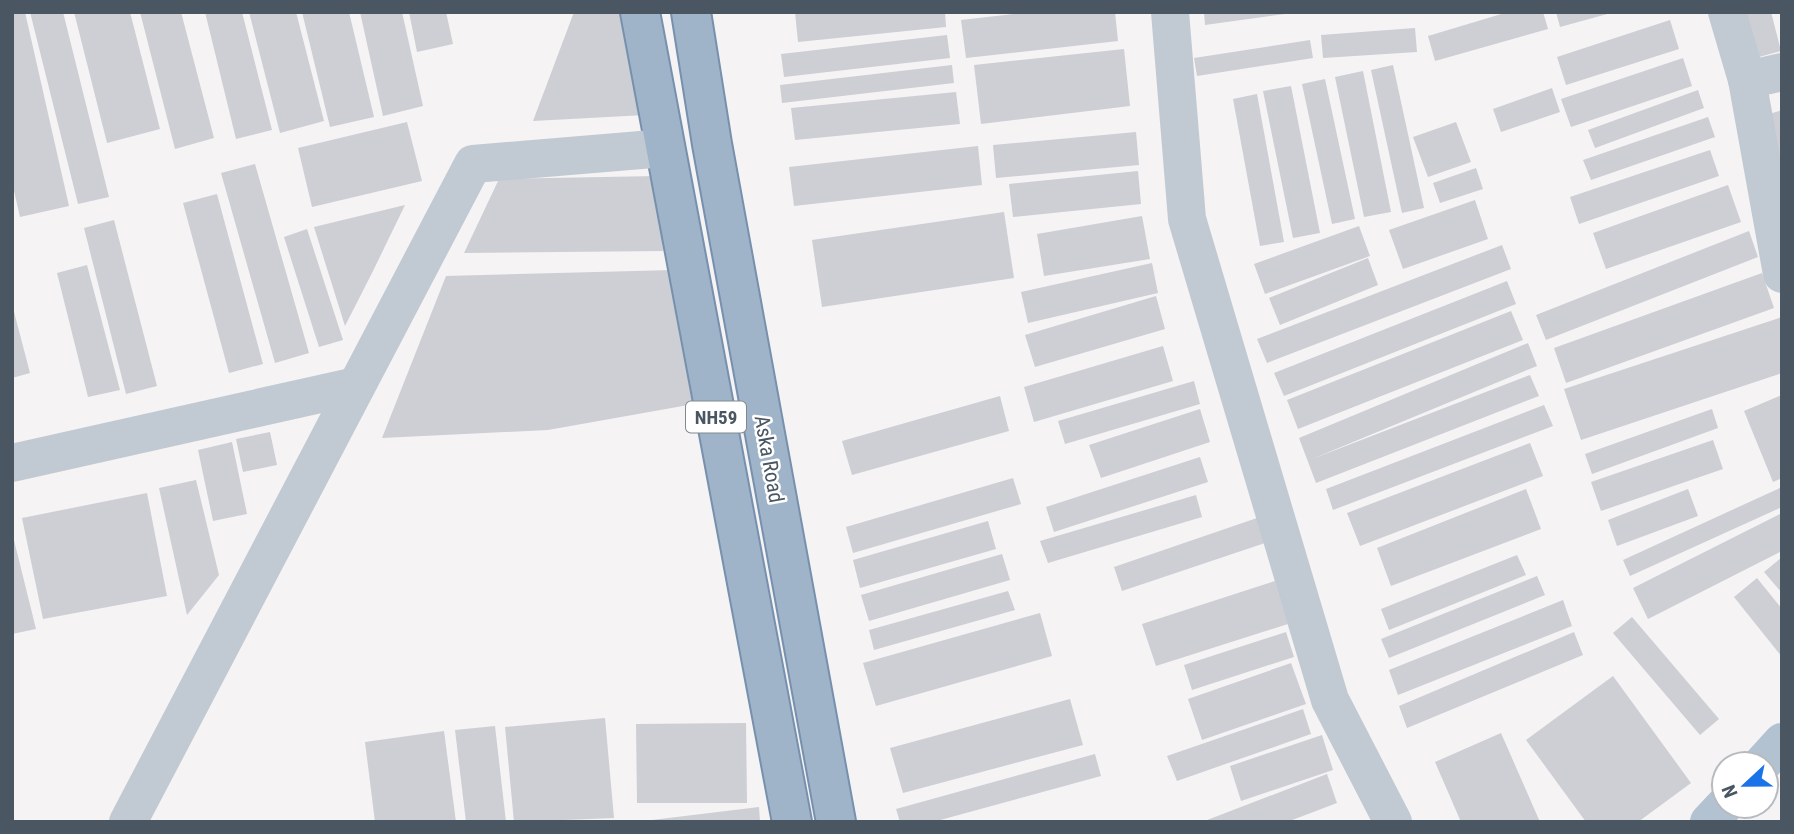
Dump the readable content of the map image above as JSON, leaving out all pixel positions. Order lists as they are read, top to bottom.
{
  "streets": {
    "highway": ["NH59", "Aska Road"]
  },
  "north": "left"
}
